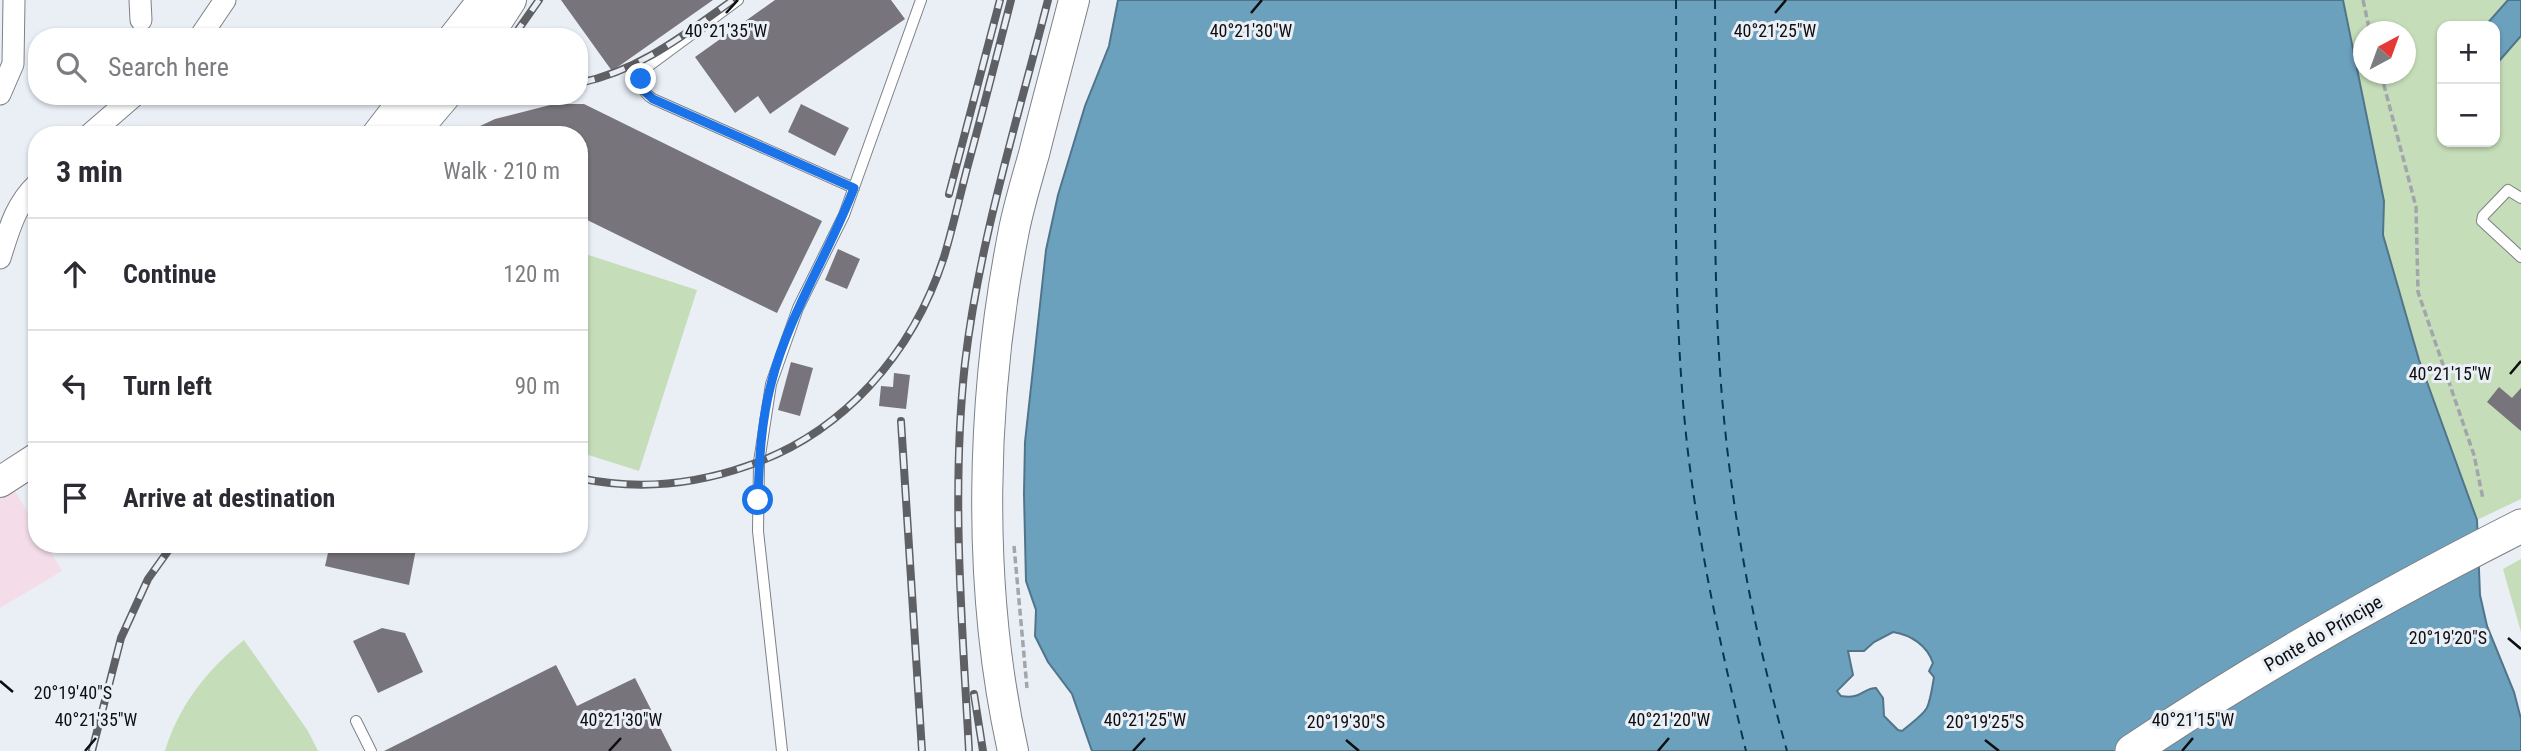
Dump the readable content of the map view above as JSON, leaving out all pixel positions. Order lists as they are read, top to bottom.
{
  "streets": {
    "main road": ["Ponte do Príncipe"]
  },
  "north": "top right",
  "page": {
    "map_buttons": ["+", "−"],
    "search": "Search here",
    "heading": ["3 min", "Walk · 210 m"],
    "list": [
      ["Continue", "120 m"],
      ["Turn left", "90 m"],
      "Arrive at destination"
    ]
  },
  "coordinates": [
    "40°21'25\"W",
    "40°21'35\"W",
    "40°21'30\"W",
    "40°21'15\"W",
    "20°19'20\"S",
    "20°19'40\"S",
    "40°21'20\"W",
    "20°19'30\"S",
    "20°19'25\"S"
  ]
}
